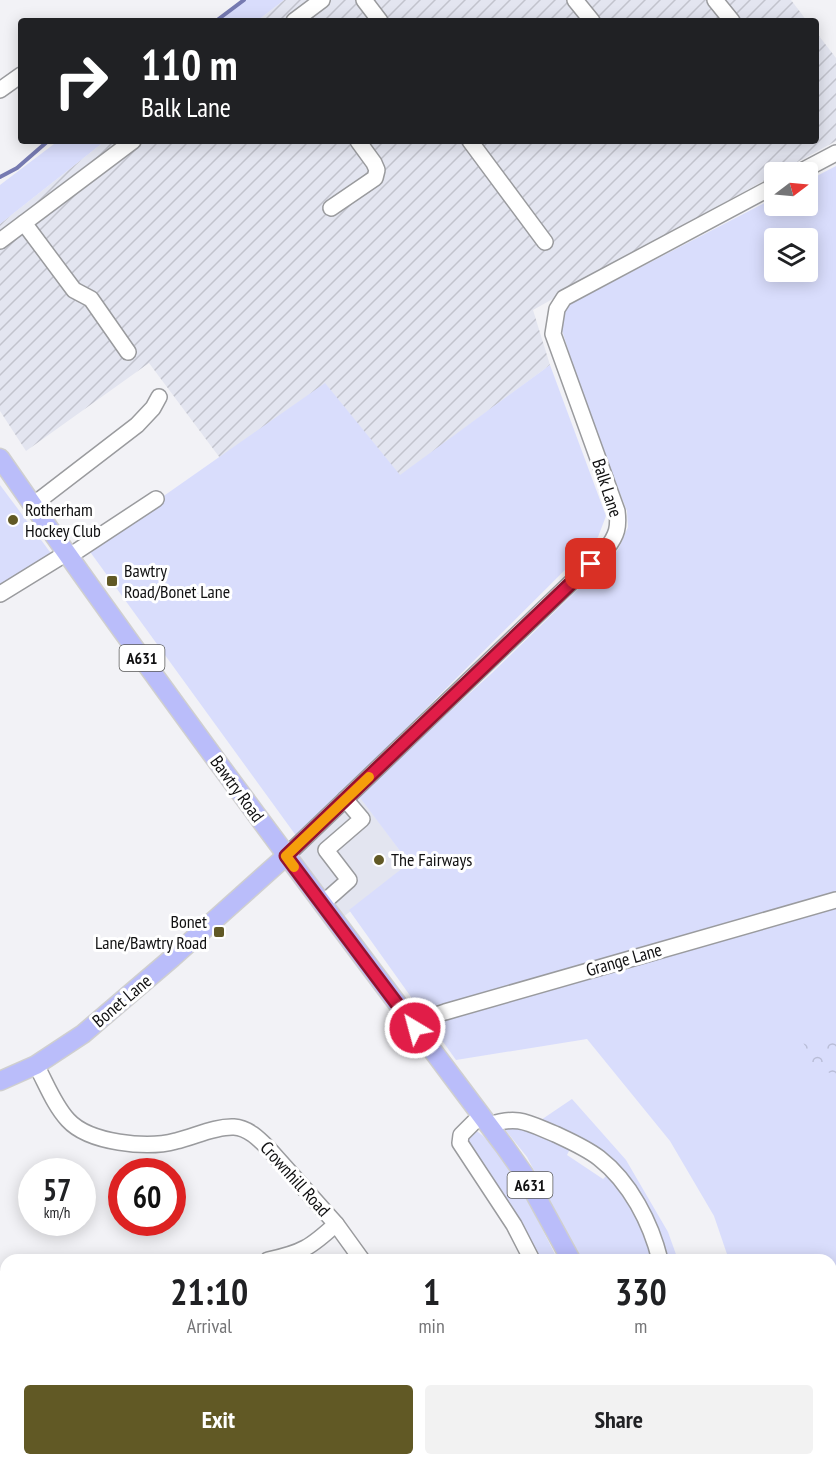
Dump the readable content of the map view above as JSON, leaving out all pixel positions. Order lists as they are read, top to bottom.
{
  "streets": {
    "main road": ["A631", "Bawtry Road", "Bonet Lane"],
    "street": ["Balk Lane", "Grange Lane", "Crownhill Road"]
  },
  "crossings": [
    ["Balk Lane", "Bawtry Road"],
    ["Balk Lane", "Bonet Lane"],
    ["Bawtry Road", "Grange Lane"],
    ["Bawtry Road", "Bonet Lane"],
    ["Bonet Lane", "Crownhill Road"]
  ],
  "places": {
    "other": ["Rotherham Hockey Club", "The Fairways"],
    "transit": ["Bawtry Road/Bonet Lane", "Bonet Lane/Bawtry Road"]
  },
  "north": "right",
  "page": {
    "turn": ["110 m", "Balk Lane"],
    "speed": "57 km/h",
    "limit": "60",
    "eta": [
      "21:10",
      "Arrival",
      "1",
      "min",
      "330",
      "m"
    ],
    "buttons": ["Exit", "Share"]
  }
}
